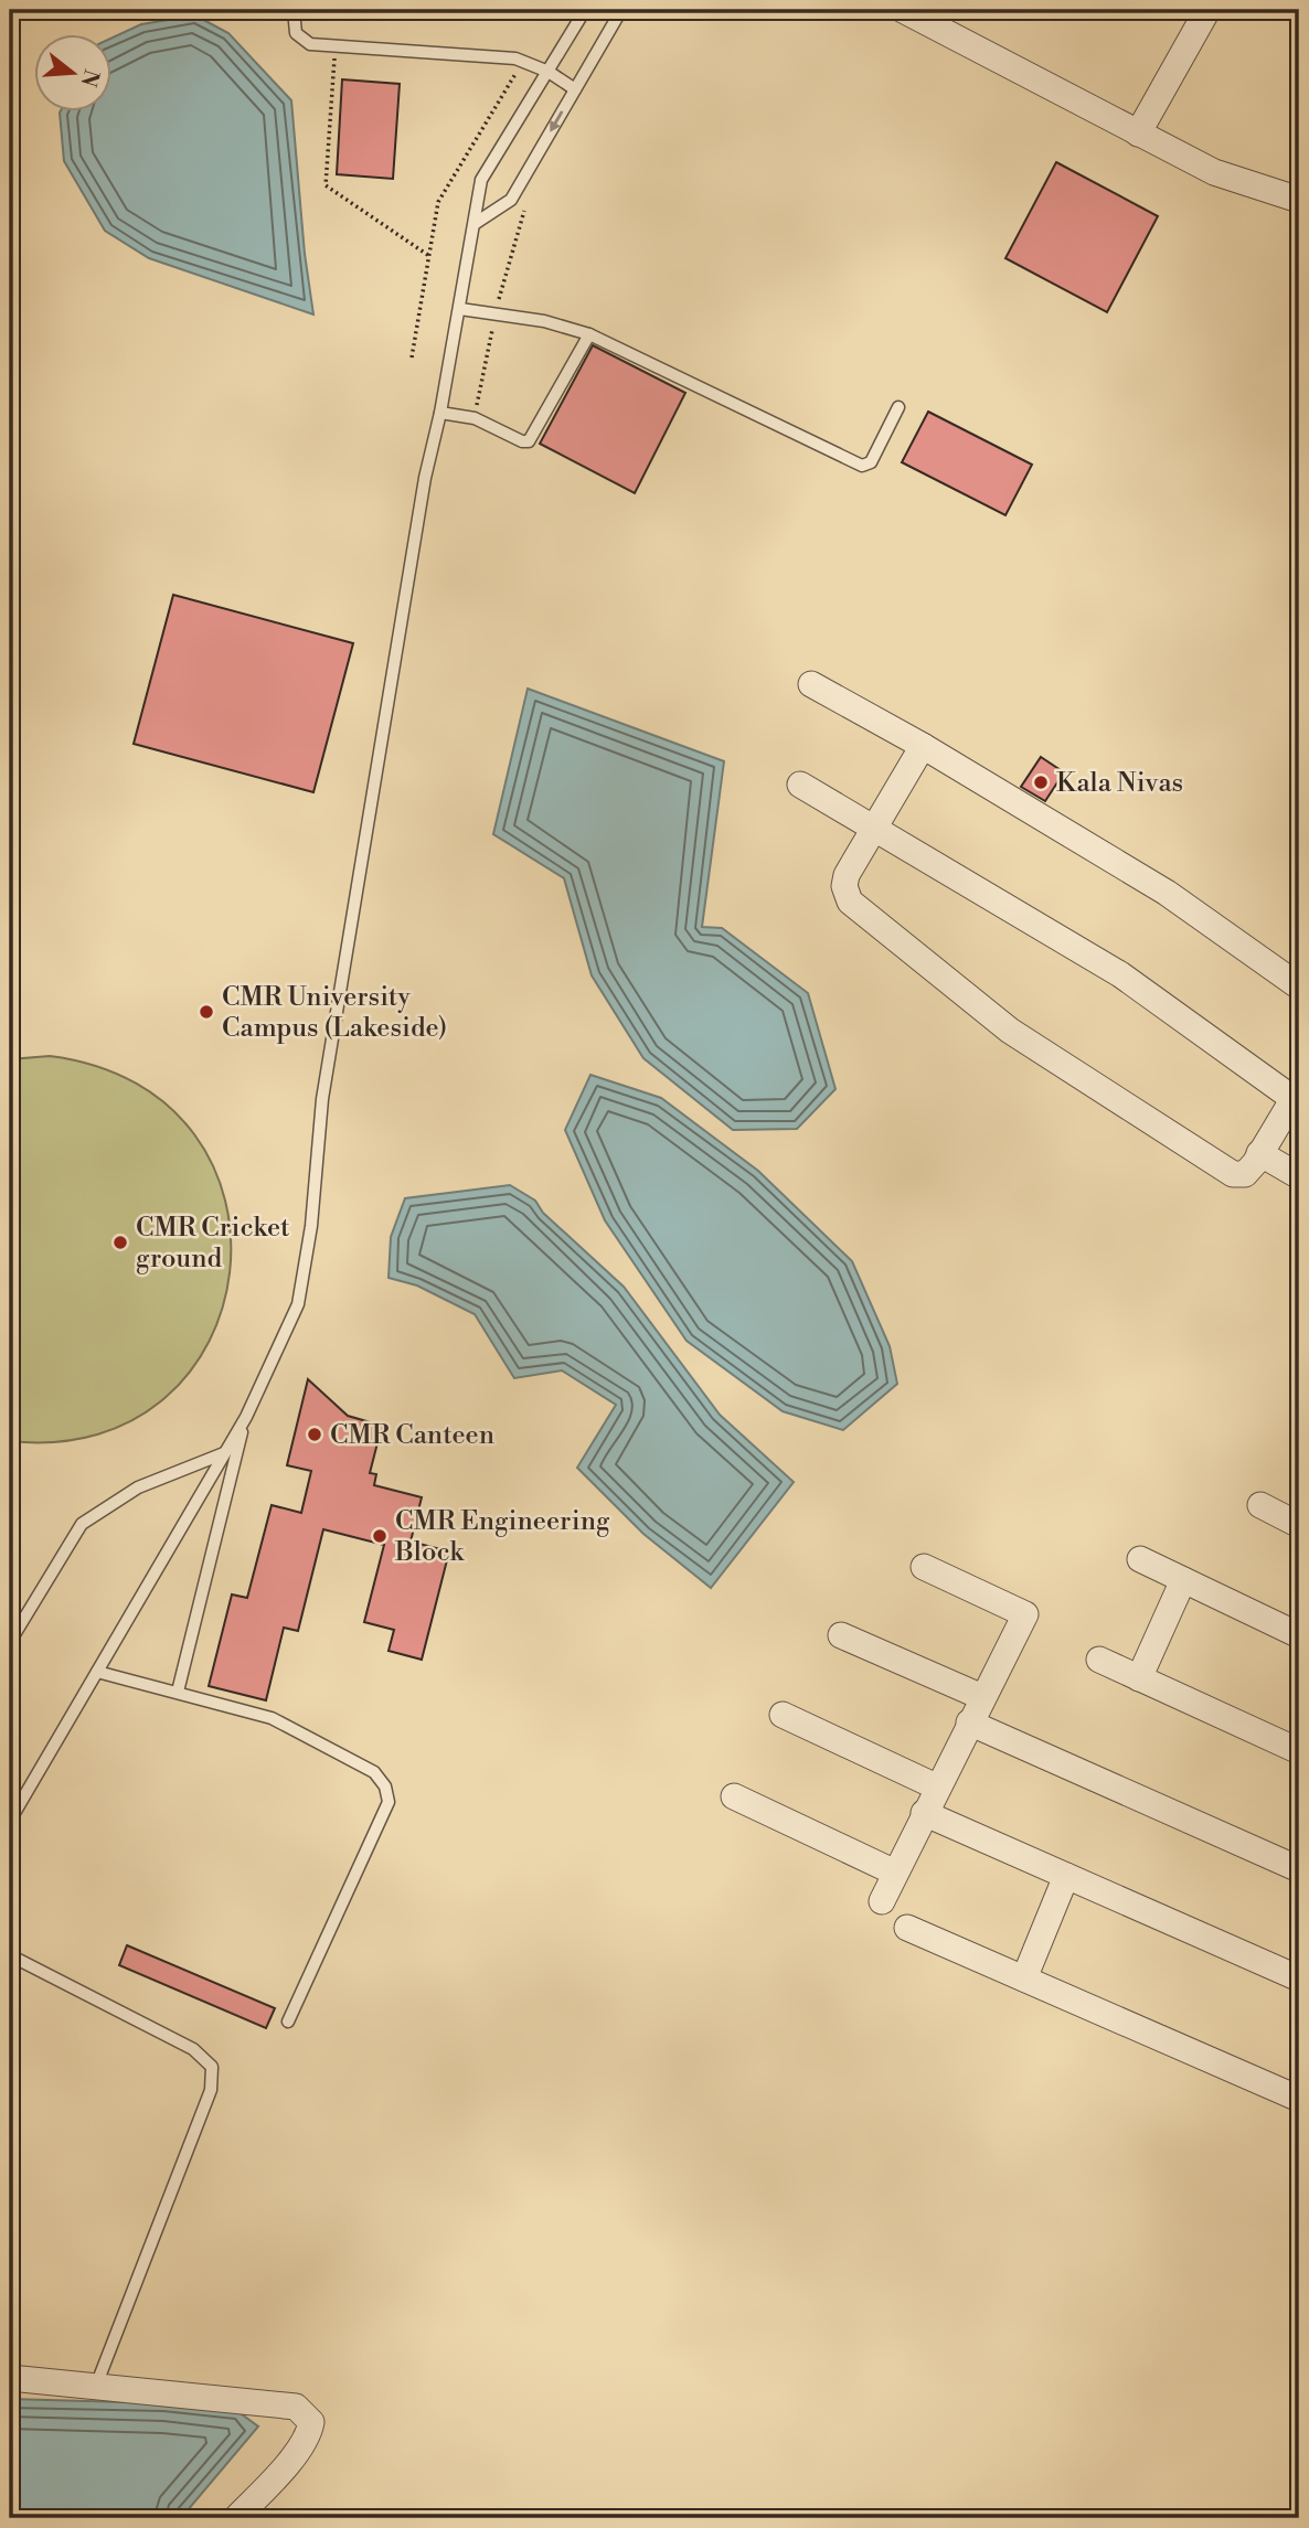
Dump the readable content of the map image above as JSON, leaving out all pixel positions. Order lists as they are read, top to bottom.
{
  "places": [
    "Kala Nivas",
    "CMR University Campus (Lakeside)",
    "CMR Cricket ground",
    "CMR Canteen",
    "CMR Engineering Block"
  ],
  "north": "right"
}
